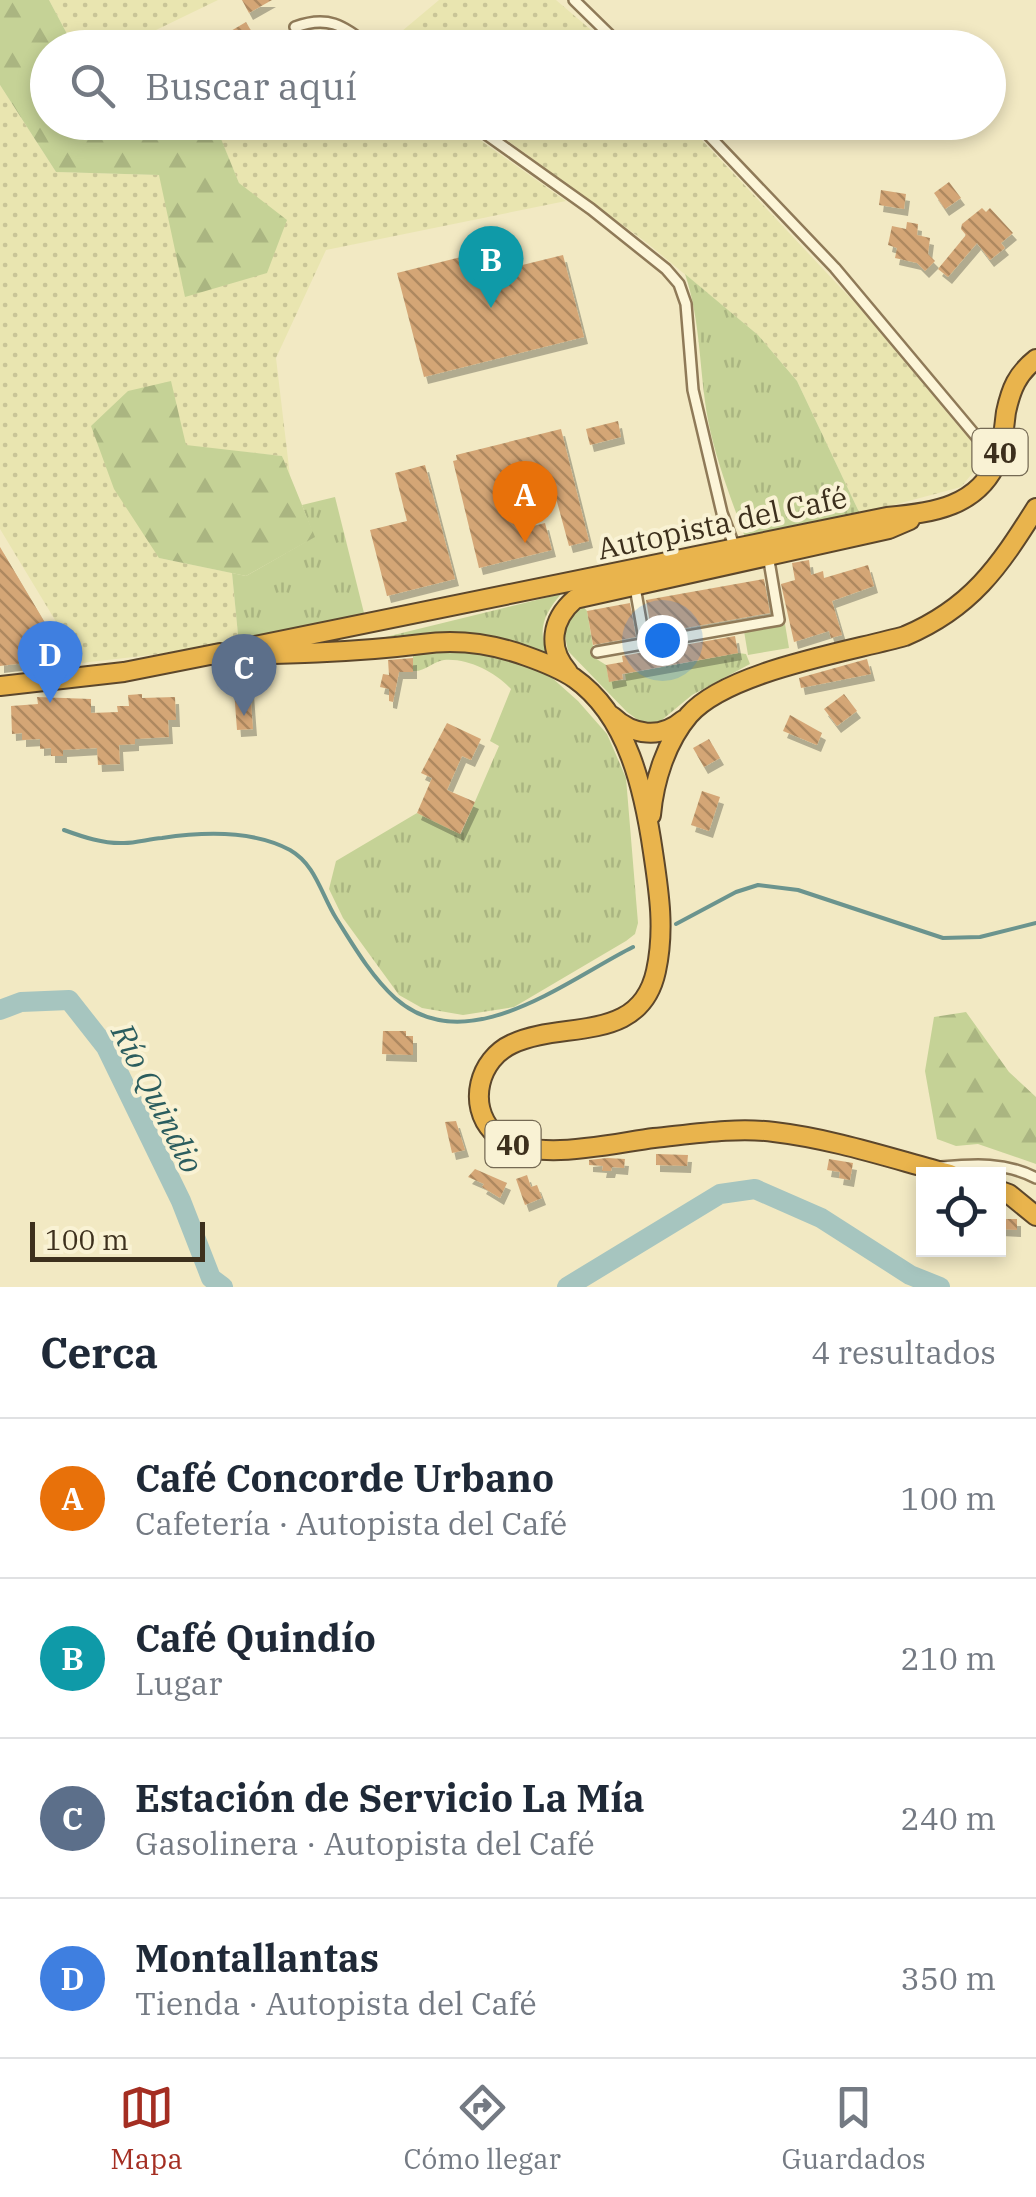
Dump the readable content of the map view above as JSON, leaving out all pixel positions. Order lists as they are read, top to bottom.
{
  "streets": {
    "highway": ["40", "Autopista del Café"]
  },
  "crossings": [
    ["40", "Autopista del Café"]
  ],
  "water": ["Río Quindio"],
  "scale_bar": "100 m",
  "page": {
    "search": "Buscar aquí",
    "pins": [
      "B",
      "A",
      "D",
      "C"
    ],
    "scale": "100 m",
    "heading": ["Cerca", "4 resultados"],
    "list": [
      {
        "mark": "A",
        "name": "Café Concorde Urbano",
        "note": "Cafetería · Autopista del Café",
        "value": "100 m"
      },
      {
        "mark": "B",
        "name": "Café Quindío",
        "note": "Lugar",
        "value": "210 m"
      },
      {
        "mark": "C",
        "name": "Estación de Servicio La Mía",
        "note": "Gasolinera · Autopista del Café",
        "value": "240 m"
      },
      {
        "mark": "D",
        "name": "Montallantas",
        "note": "Tienda · Autopista del Café",
        "value": "350 m"
      }
    ],
    "nav": ["Mapa", "Cómo llegar", "Guardados"]
  }
}
